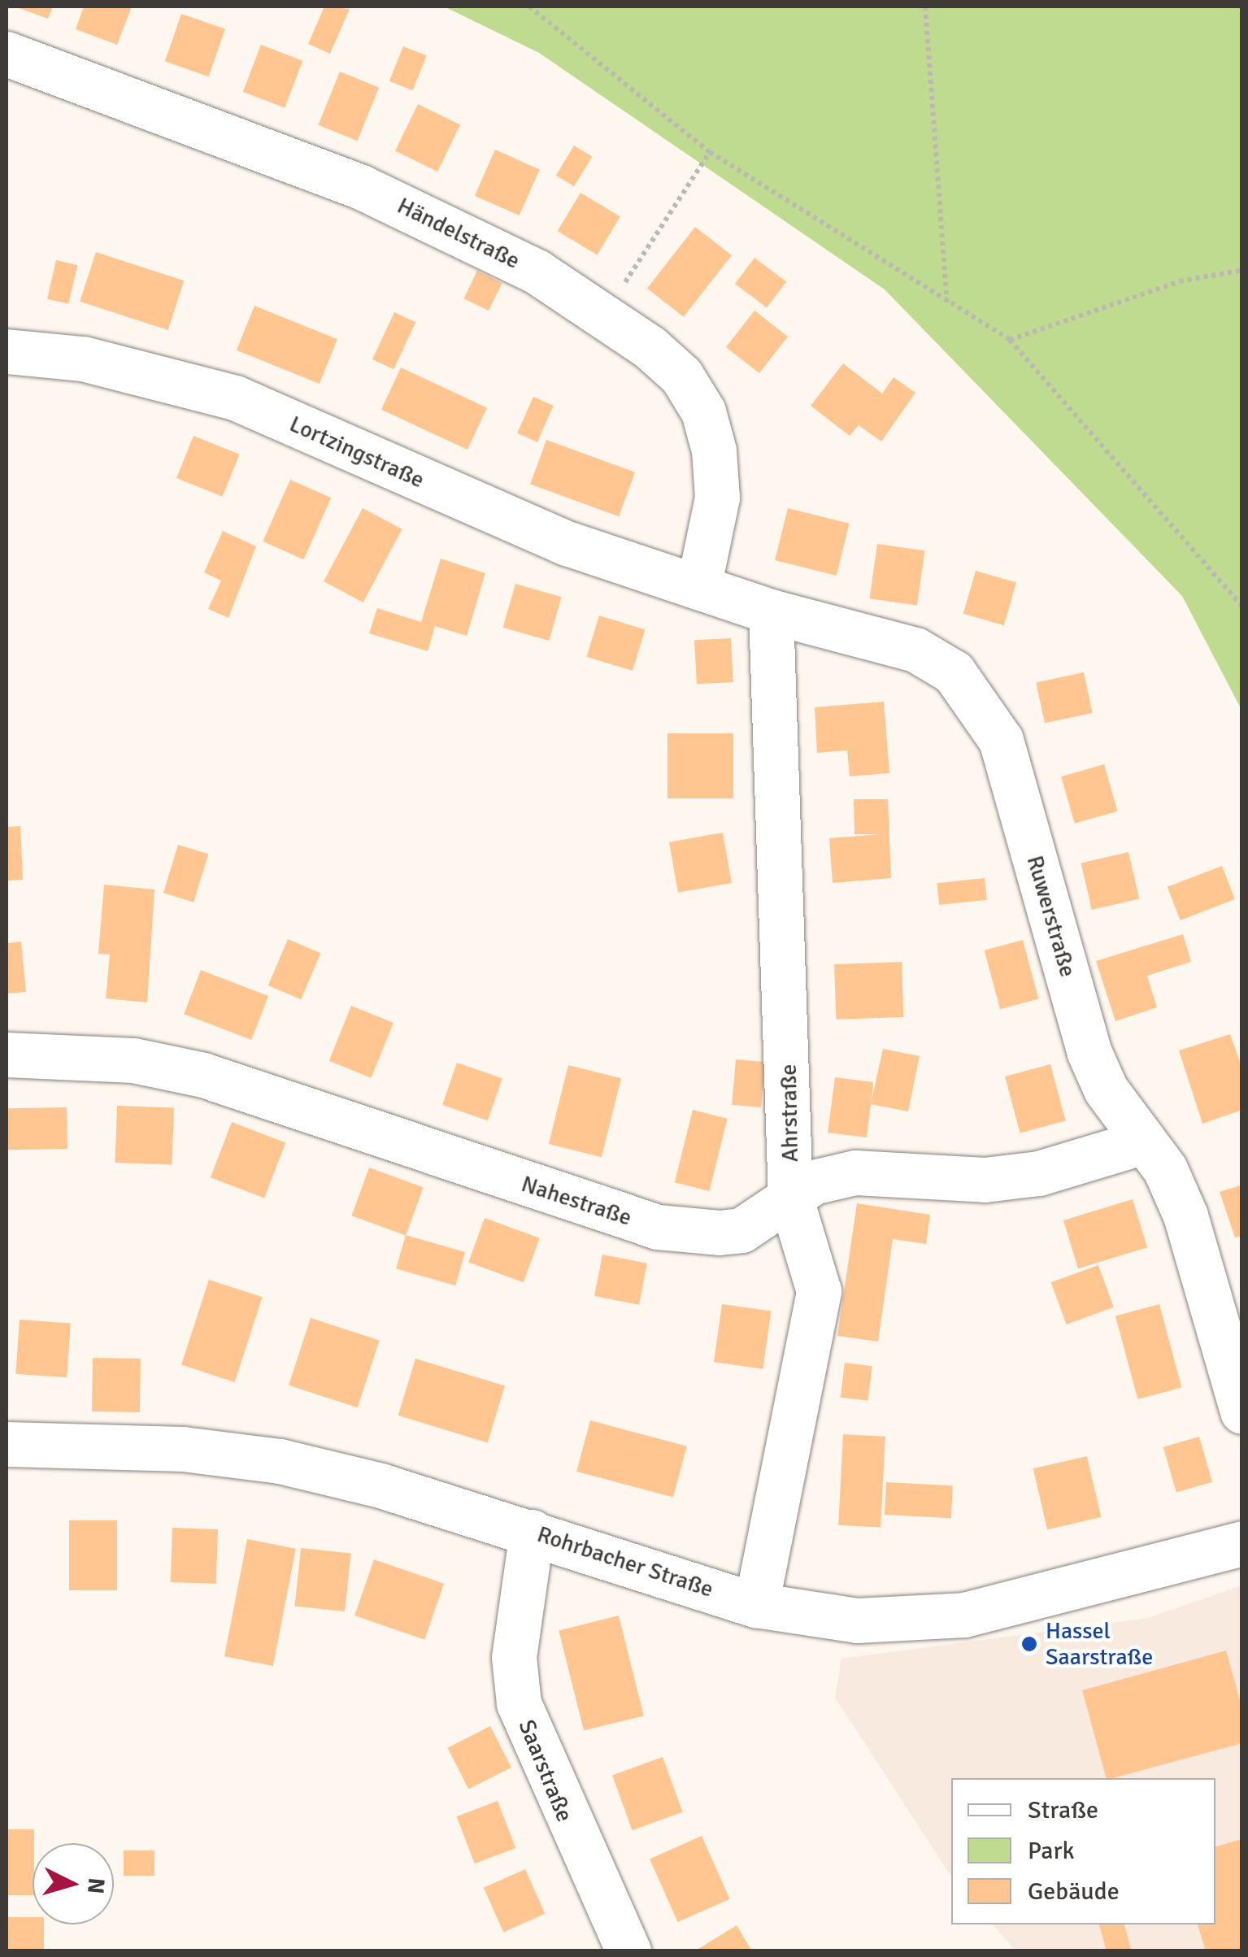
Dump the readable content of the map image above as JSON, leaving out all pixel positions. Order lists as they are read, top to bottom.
{
  "streets": {
    "street": [
      "Händelstraße",
      "Lortzingstraße",
      "Ruwerstraße",
      "Ahrstraße",
      "Nahestraße",
      "Rohrbacher Straße",
      "Saarstraße"
    ]
  },
  "crossings": [
    ["Händelstraße", "Lortzingstraße"],
    ["Händelstraße", "Ruwerstraße"],
    ["Lortzingstraße", "Ruwerstraße"],
    ["Ruwerstraße", "Ahrstraße"],
    ["Ruwerstraße", "Nahestraße"],
    ["Ahrstraße", "Nahestraße"],
    ["Ahrstraße", "Rohrbacher Straße"],
    ["Rohrbacher Straße", "Saarstraße"]
  ],
  "places": ["Hassel Saarstraße"],
  "legend": ["Straße", "Park", "Gebäude"],
  "north": "right"
}
